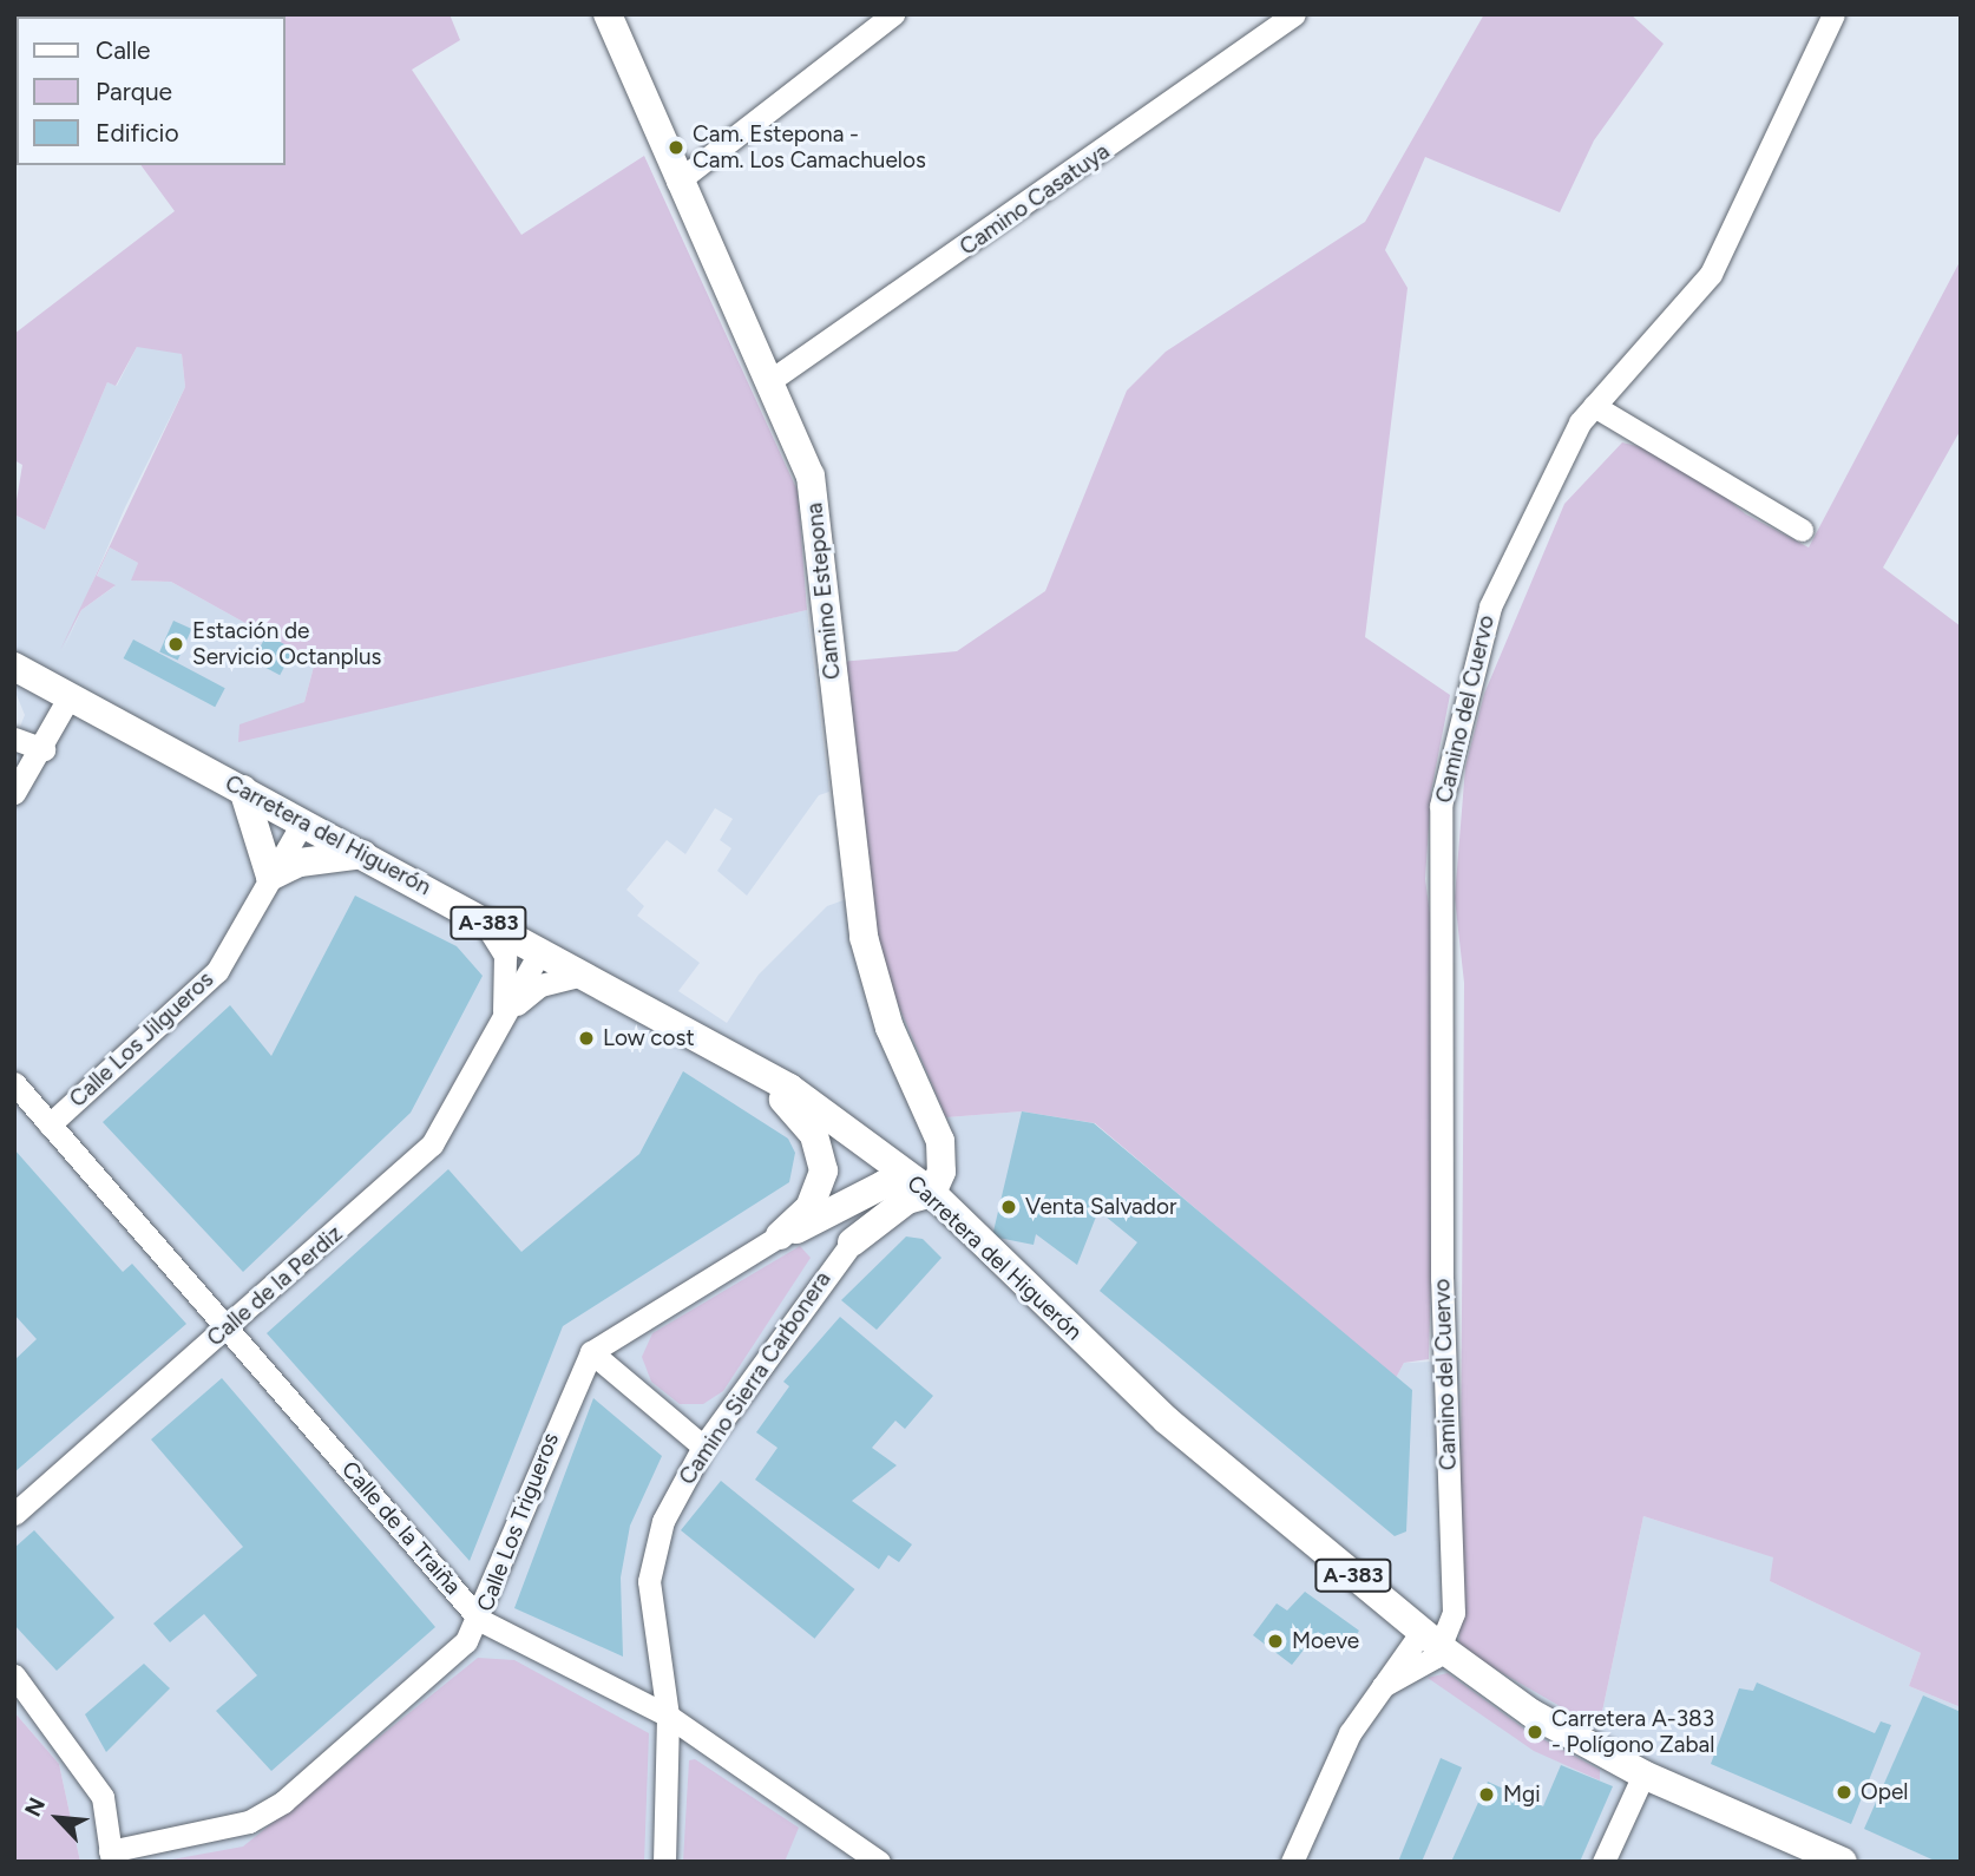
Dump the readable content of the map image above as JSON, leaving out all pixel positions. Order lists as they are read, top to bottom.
{
  "streets": {
    "main road": ["Camino Estepona", "Carretera del Higuerón", "A-383"],
    "street": [
      "Camino Casatuya",
      "Camino del Cuervo",
      "Calle Los Jilgueros",
      "Calle de la Perdiz",
      "Camino Sierra Carbonera",
      "Calle Los Trigueros",
      "Calle de la Traiña"
    ]
  },
  "crossings": [
    ["Camino Casatuya", "Camino Estepona"],
    ["Camino Estepona", "Carretera del Higuerón"],
    ["Camino del Cuervo", "Carretera del Higuerón"],
    ["Carretera del Higuerón", "Calle Los Jilgueros"],
    ["Carretera del Higuerón", "Calle de la Perdiz"],
    ["Calle Los Jilgueros", "Calle de la Traiña"],
    ["Calle de la Perdiz", "Calle de la Traiña"],
    ["Camino Sierra Carbonera", "Calle de la Traiña"],
    ["Calle Los Trigueros", "Calle de la Traiña"]
  ],
  "places": [
    "Cam. Estepona - Cam. Los Camachuelos",
    "Estación de Servicio Octanplus",
    "Low cost",
    "Venta Salvador",
    "Moeve",
    "Carretera A-383 - Polígono Zabal",
    "Opel",
    "Mgi"
  ],
  "legend": ["Calle", "Parque", "Edificio"],
  "north": "top left"
}
